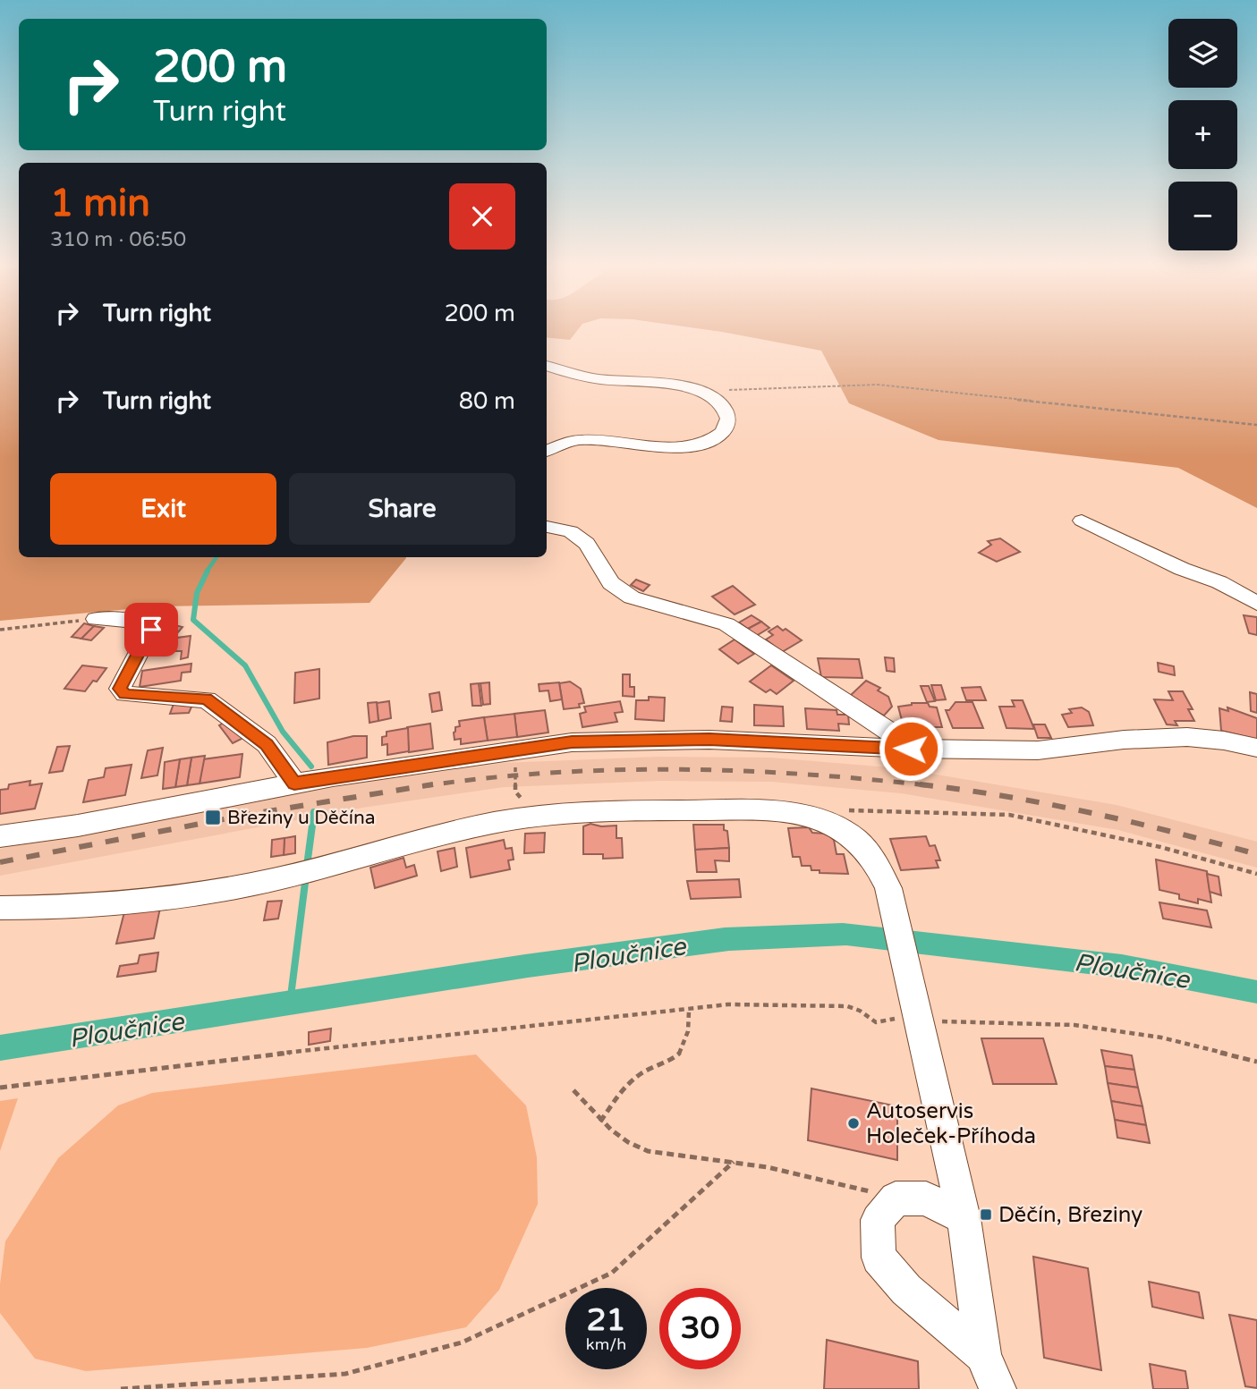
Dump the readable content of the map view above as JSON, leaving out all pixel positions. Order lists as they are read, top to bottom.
{
  "water": ["Ploučnice"],
  "places": {
    "transit": ["Březiny u Děčína", "Děčín, Březiny"],
    "other": ["Autoservis Holeček-Příhoda"]
  },
  "page": {
    "map_buttons": ["+", "−"],
    "turn": ["200 m", "Turn right"],
    "heading": ["1 min", "310 m · 06:50"],
    "list": [
      {
        "name": "Turn right",
        "value": "200 m"
      },
      {
        "name": "Turn right",
        "value": "80 m"
      }
    ],
    "buttons": ["Exit", "Share"],
    "speed": "21 km/h",
    "limit": "30"
  }
}
